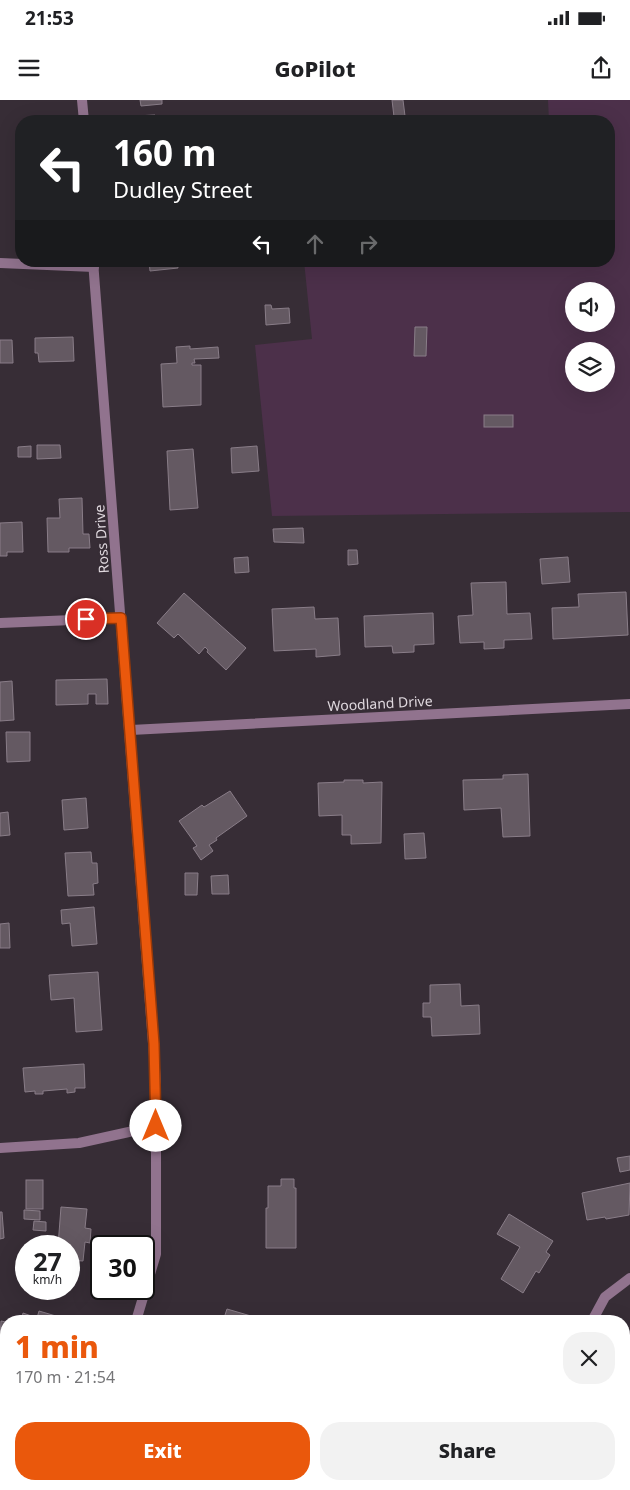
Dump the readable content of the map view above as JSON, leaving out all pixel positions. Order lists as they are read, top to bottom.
{
  "streets": {
    "street": ["Ross Drive", "Woodland Drive"]
  },
  "crossings": [
    ["Ross Drive", "Woodland Drive"]
  ],
  "page": {
    "status": "21:53",
    "header": "GoPilot",
    "turn": ["160 m", "Dudley Street"],
    "speed": "27 km/h",
    "limit": "30",
    "heading": ["1 min", "170 m · 21:54"],
    "buttons": ["Exit", "Share"]
  }
}
